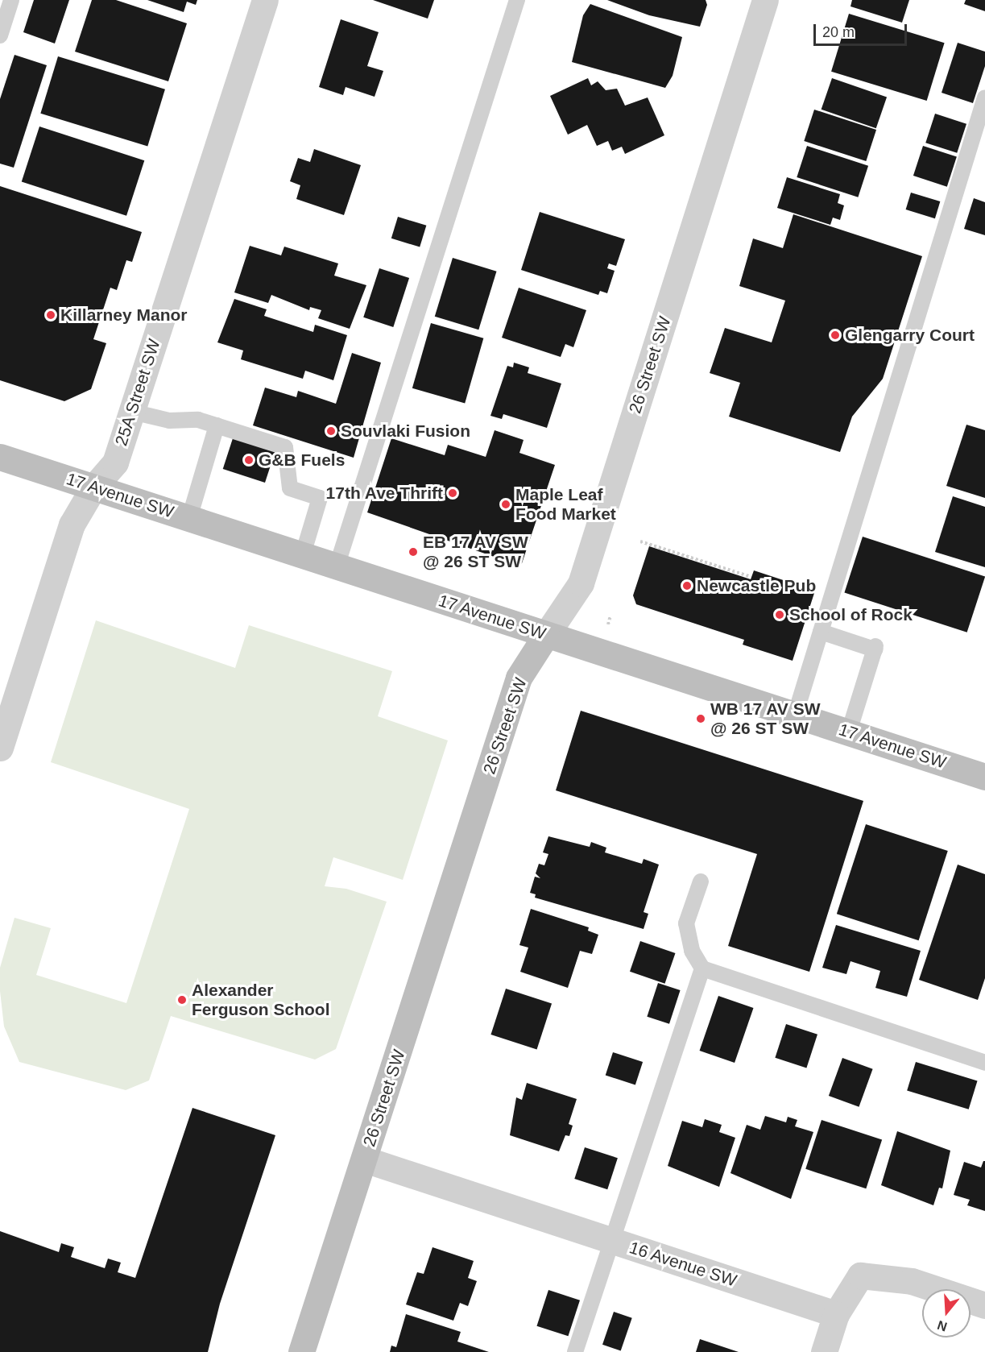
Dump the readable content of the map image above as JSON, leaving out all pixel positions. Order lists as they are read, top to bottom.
{
  "streets": {
    "main road": ["26 Street SW", "17 Avenue SW"],
    "street": ["25A Street SW", "16 Avenue SW"]
  },
  "crossings": [
    ["26 Street SW", "17 Avenue SW"],
    ["26 Street SW", "16 Avenue SW"],
    ["25A Street SW", "17 Avenue SW"]
  ],
  "places": [
    "Killarney Manor",
    "Glengarry Court",
    "Souvlaki Fusion",
    "G&B Fuels",
    "17th Ave Thrift",
    "Maple Leaf Food Market",
    "EB 17 AV SW @ 26 ST SW",
    "Newcastle Pub",
    "School of Rock",
    "WB 17 AV SW @ 26 ST SW",
    "Alexander Ferguson School"
  ],
  "scale_bar": "20 m",
  "north": "bottom"
}
